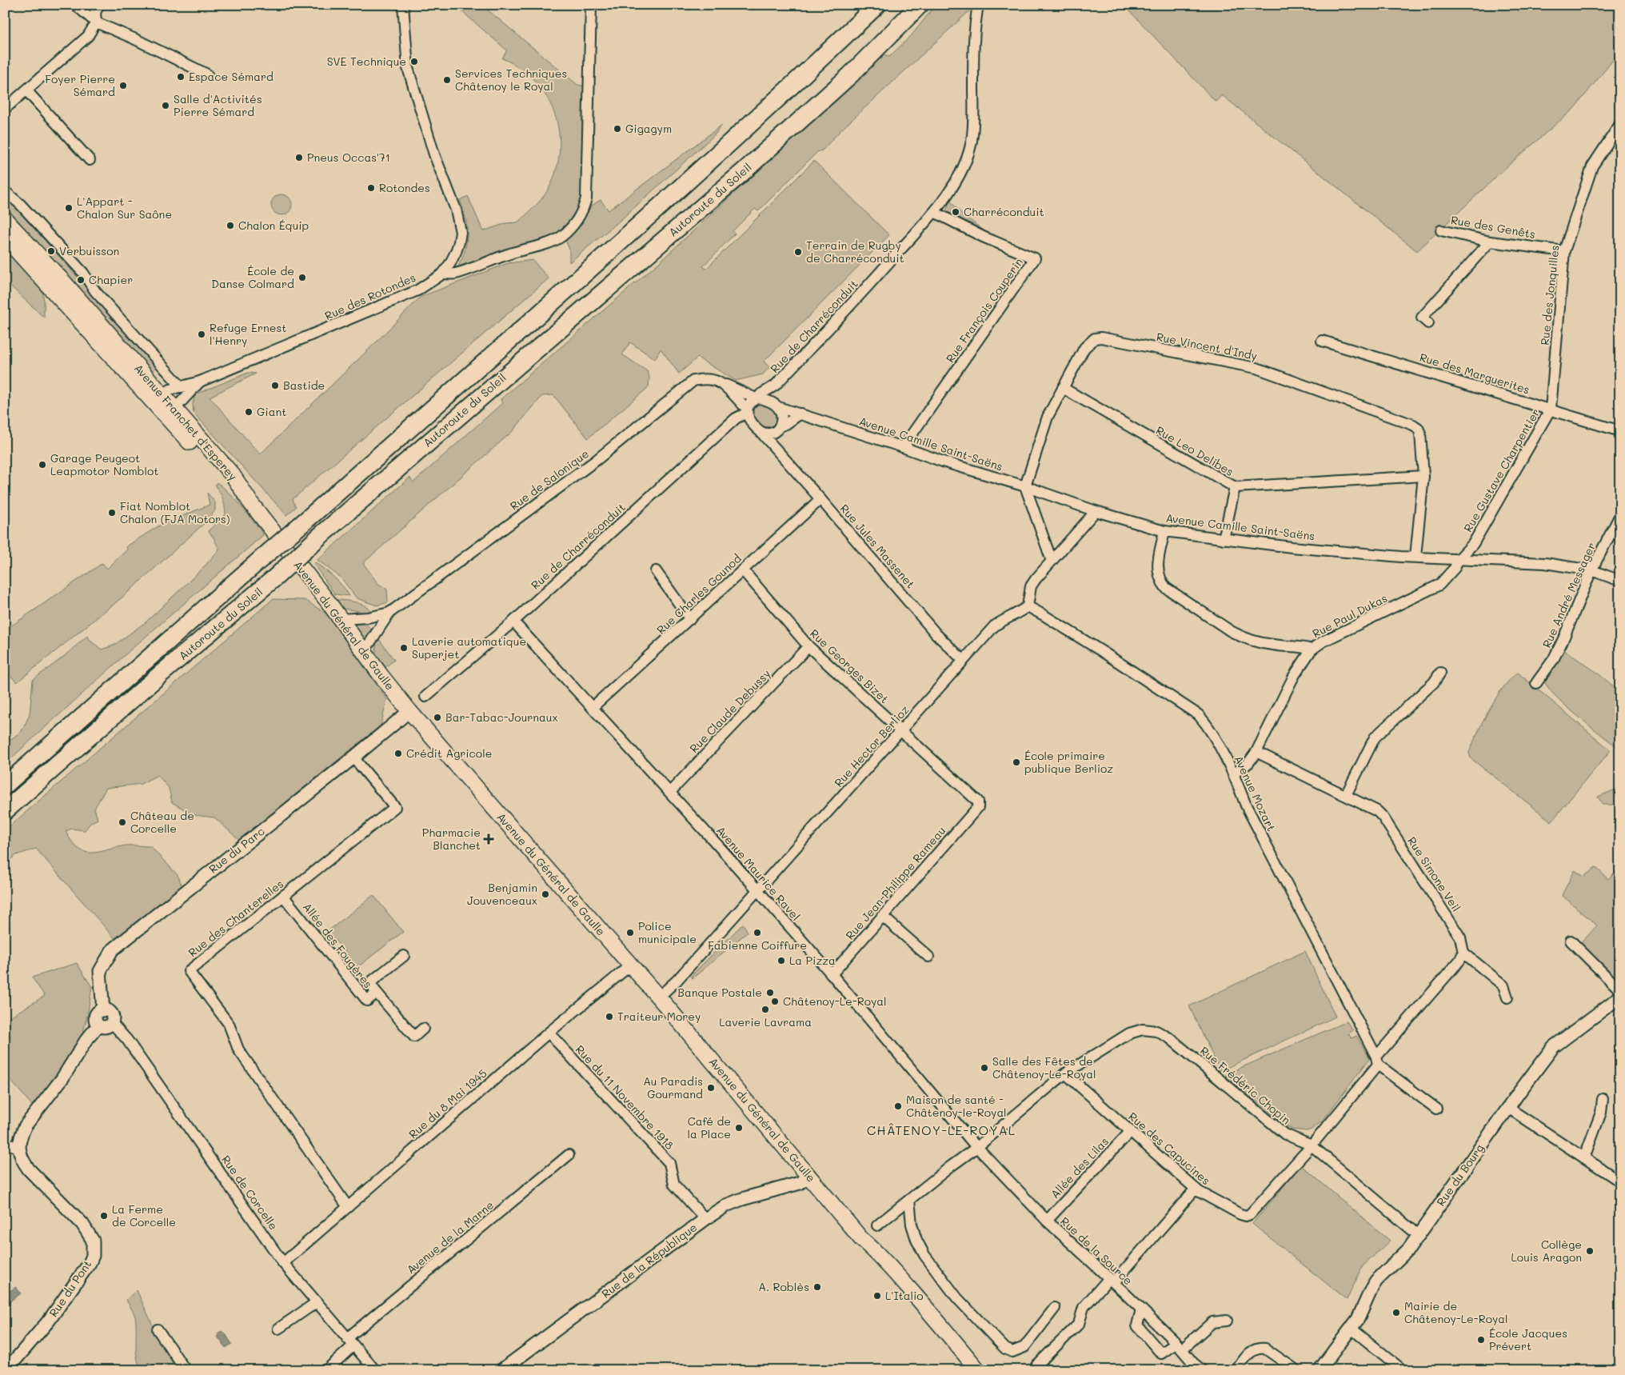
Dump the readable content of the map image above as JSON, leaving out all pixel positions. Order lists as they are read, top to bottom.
{
  "streets": {
    "highway": ["Autoroute du Soleil"],
    "main road": ["Avenue Franchet d'Esperey", "Avenue du Général de Gaulle"],
    "street": [
      "Rue des Genêts",
      "Rue des Jonquilles",
      "Rue des Rotondes",
      "Rue François Couperin",
      "Rue de Charréconduit",
      "Rue Vincent d'Indy",
      "Rue des Marguerites",
      "Avenue Camille Saint-Saëns",
      "Rue Leo Delibes",
      "Rue Gustave Charpentier",
      "Rue de Salonique",
      "Rue Jules Massenet",
      "Rue Charles Gounod",
      "Rue André Messager",
      "Rue Paul Dukas",
      "Rue Georges Bizet",
      "Rue Claude Debussy",
      "Rue Hector Berlioz",
      "Avenue Mozart",
      "Rue du Parc",
      "Avenue Maurice Ravel",
      "Rue Simone Veil",
      "Rue Jean-Philippe Rameau",
      "Rue des Chanterelles",
      "Allée des Fougères",
      "Rue Frédéric Chopin",
      "Rue du 11 Novembre 1918",
      "Rue du 8 Mai 1945",
      "Rue des Capucines",
      "Allée des Lilas",
      "Rue du Bourg",
      "Rue de Corcelle",
      "Avenue de la Marne",
      "Rue de la Source",
      "Rue de la République",
      "Rue du Pont"
    ]
  },
  "crossings": [
    ["Rue des Genêts", "Rue des Jonquilles"],
    ["Rue des Jonquilles", "Rue des Marguerites"],
    ["Rue des Jonquilles", "Rue Gustave Charpentier"],
    ["Rue des Rotondes", "Avenue Franchet d'Esperey"],
    ["Rue François Couperin", "Rue de Charréconduit"],
    ["Rue François Couperin", "Avenue Camille Saint-Saëns"],
    ["Rue de Charréconduit", "Avenue Camille Saint-Saëns"],
    ["Rue de Charréconduit", "Rue de Salonique"],
    ["Rue de Charréconduit", "Rue Jules Massenet"],
    ["Rue de Charréconduit", "Avenue Maurice Ravel"],
    ["Rue Vincent d'Indy", "Avenue Camille Saint-Saëns"],
    ["Rue Vincent d'Indy", "Rue Leo Delibes"],
    ["Rue des Marguerites", "Rue Gustave Charpentier"],
    ["Avenue Franchet d'Esperey", "Avenue du Général de Gaulle"],
    ["Avenue Camille Saint-Saëns", "Rue Gustave Charpentier"],
    ["Avenue Camille Saint-Saëns", "Rue de Salonique"],
    ["Avenue Camille Saint-Saëns", "Rue Jules Massenet"],
    ["Avenue Camille Saint-Saëns", "Rue André Messager"],
    ["Avenue Camille Saint-Saëns", "Rue Paul Dukas"],
    ["Rue Gustave Charpentier", "Rue Paul Dukas"],
    ["Rue de Salonique", "Rue Jules Massenet"],
    ["Rue de Salonique", "Avenue du Général de Gaulle"],
    ["Rue Jules Massenet", "Rue Charles Gounod"],
    ["Rue Jules Massenet", "Rue Hector Berlioz"],
    ["Rue Charles Gounod", "Rue Georges Bizet"],
    ["Rue Charles Gounod", "Avenue Maurice Ravel"],
    ["Rue Paul Dukas", "Avenue Mozart"],
    ["Rue Paul Dukas", "Rue Simone Veil"],
    ["Avenue du Général de Gaulle", "Rue Hector Berlioz"],
    ["Avenue du Général de Gaulle", "Rue du Parc"],
    ["Avenue du Général de Gaulle", "Rue du 8 Mai 1945"],
    ["Avenue du Général de Gaulle", "Rue de la République"],
    ["Rue Georges Bizet", "Rue Claude Debussy"],
    ["Rue Georges Bizet", "Rue Hector Berlioz"],
    ["Rue Georges Bizet", "Rue Jean-Philippe Rameau"],
    ["Rue Claude Debussy", "Avenue Maurice Ravel"],
    ["Rue Hector Berlioz", "Avenue Mozart"],
    ["Rue Hector Berlioz", "Avenue Maurice Ravel"],
    ["Rue du Parc", "Rue des Chanterelles"],
    ["Rue du Parc", "Rue de Corcelle"],
    ["Avenue Maurice Ravel", "Rue Jean-Philippe Rameau"],
    ["Avenue Maurice Ravel", "Rue Frédéric Chopin"],
    ["Avenue Maurice Ravel", "Rue de la Source"],
    ["Rue des Chanterelles", "Allée des Fougères"],
    ["Rue des Chanterelles", "Rue du 8 Mai 1945"],
    ["Rue Frédéric Chopin", "Rue des Capucines"],
    ["Rue Frédéric Chopin", "Rue du Bourg"],
    ["Rue Frédéric Chopin", "Rue de la Source"],
    ["Rue du 11 Novembre 1918", "Rue du 8 Mai 1945"],
    ["Rue du 11 Novembre 1918", "Rue de la République"],
    ["Rue du 8 Mai 1945", "Rue de Corcelle"],
    ["Rue des Capucines", "Allée des Lilas"],
    ["Allée des Lilas", "Rue de la Source"],
    ["Rue de Corcelle", "Avenue de la Marne"]
  ],
  "districts": ["CHÂTENOY-LE-ROYAL"],
  "places": {
    "other": [
      "SVE Technique",
      "Espace Sémard",
      "Services Techniques Châtenoy le Royal",
      "Foyer Pierre Sémard",
      "Salle d'Activités Pierre Sémard",
      "Gigagym",
      "Pneus Occas'71",
      "Rotondes",
      "L'Appart - Chalon Sur Saône",
      "Charréconduit",
      "Chalon Équip",
      "Verbuisson",
      "Terrain de Rugby de Charréconduit",
      "École de Danse Colmard",
      "Chapier",
      "Refuge Ernest l'Henry",
      "Bastide",
      "Giant",
      "Garage Peugeot Leapmotor Nomblot",
      "Fiat Nomblot Chalon (FJA Motors)",
      "Laverie automatique Superjet",
      "Bar-Tabac-Journaux",
      "Crédit Agricole",
      "École primaire publique Berlioz",
      "Château de Corcelle",
      "Benjamin Jouvenceaux",
      "Police municipale",
      "Fabienne Coiffure",
      "La Pizza",
      "Banque Postale",
      "Châtenoy-Le-Royal",
      "Laverie Lavrama",
      "Traiteur Morey",
      "Salle des Fêtes de Châtenoy-Le-Royal",
      "Au Paradis Gourmand",
      "Maison de santé - Châtenoy-le-Royal",
      "Café de la Place",
      "La Ferme de Corcelle",
      "Collège Louis Aragon",
      "A. Roblès",
      "L'Italio",
      "Mairie de Châtenoy-Le-Royal",
      "École Jacques Prévert"
    ],
    "health": ["Pharmacie Blanchet"]
  }
}
